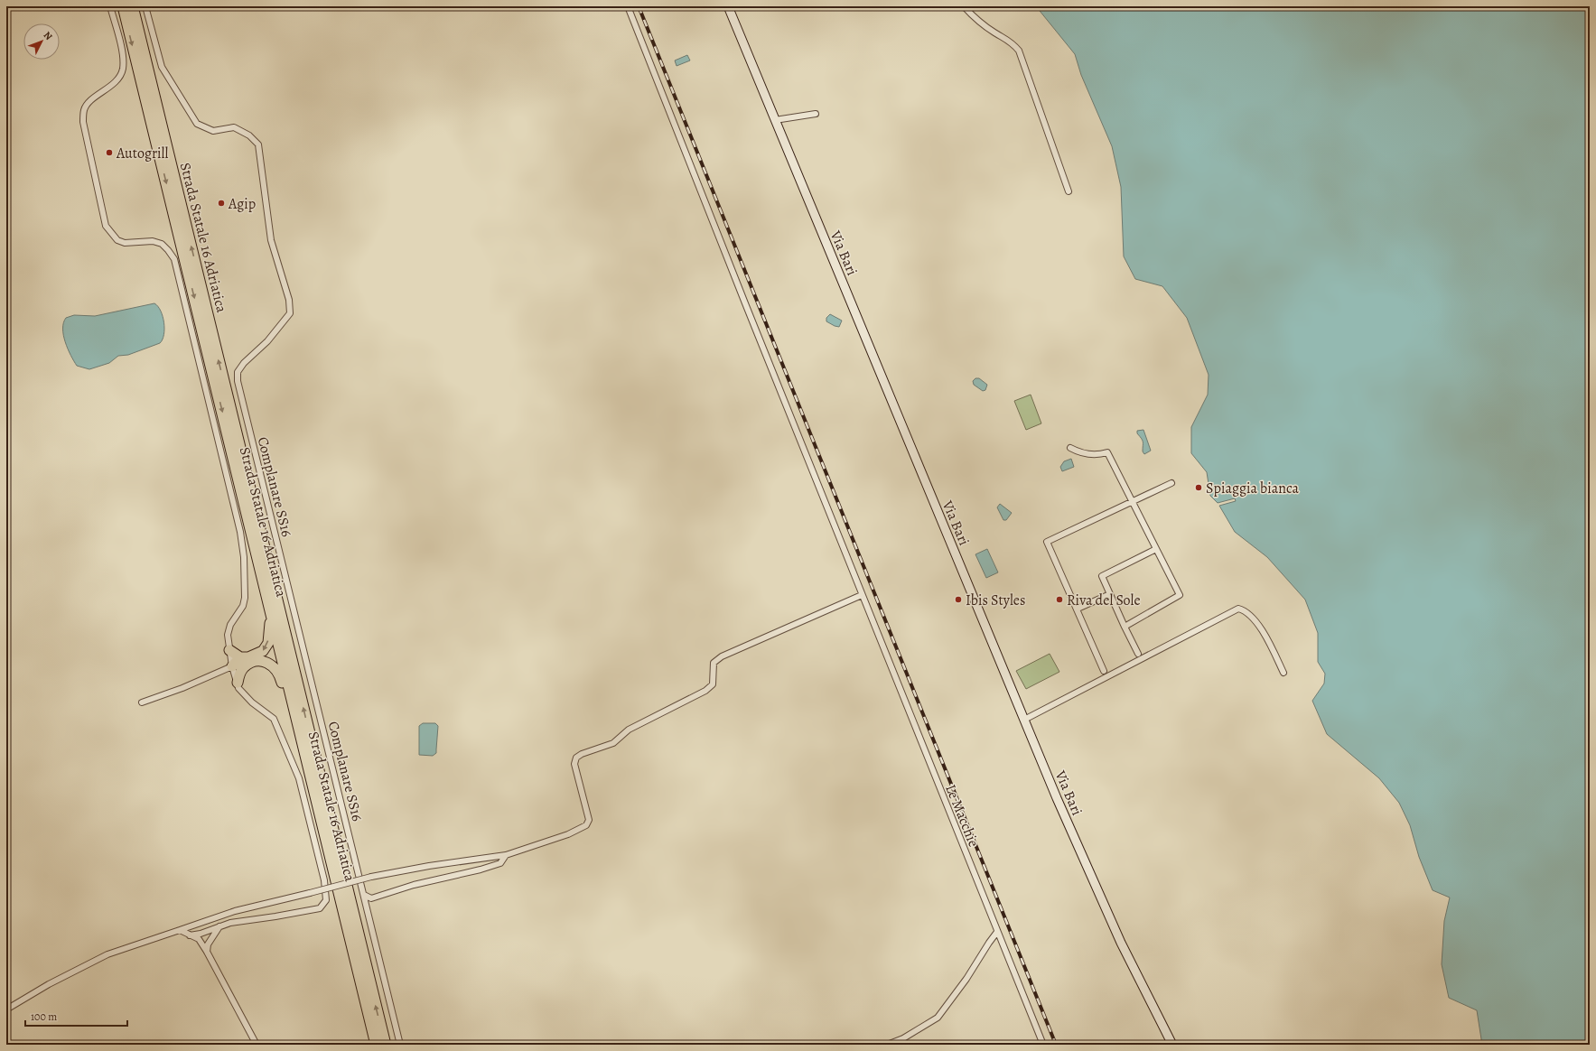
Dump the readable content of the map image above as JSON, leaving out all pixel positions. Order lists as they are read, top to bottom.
{
  "streets": {
    "highway": ["Strada Statale 16 Adriatica"],
    "main road": ["Via Bari"],
    "street": ["Complanare SS16", "Le Macchie"]
  },
  "places": [
    "Autogrill",
    "Agip",
    "Spiaggia bianca",
    "Ibis Styles",
    "Riva del Sole"
  ],
  "scale_bar": "100 m",
  "north": "top right"
}
